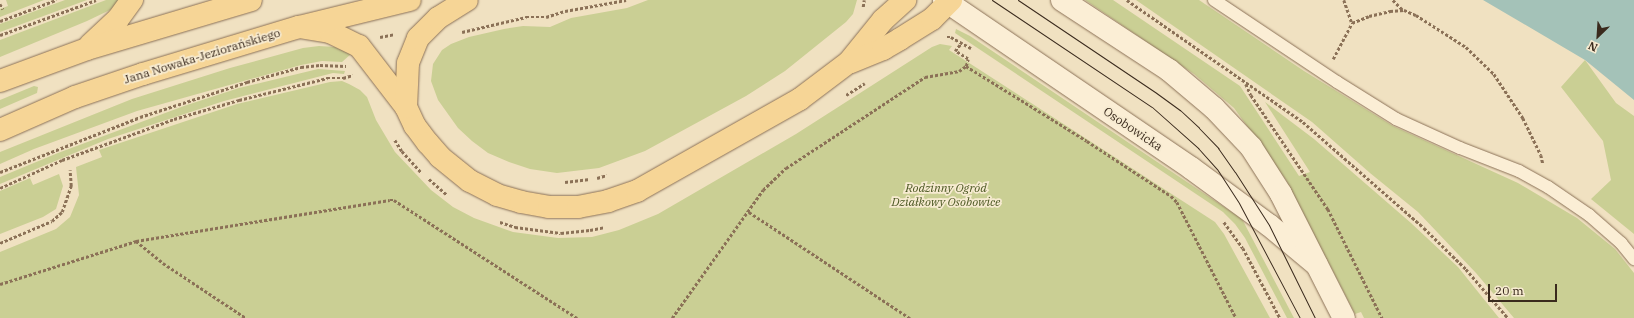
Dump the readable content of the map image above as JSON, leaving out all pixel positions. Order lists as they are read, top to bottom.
{
  "streets": {
    "main road": ["Jana Nowaka-Jeziorańskiego"],
    "street": ["Osobowicka"]
  },
  "parks": ["Rodzinny Ogród Działkowy Osobowice"],
  "scale_bar": "20 m",
  "north": "bottom left"
}
